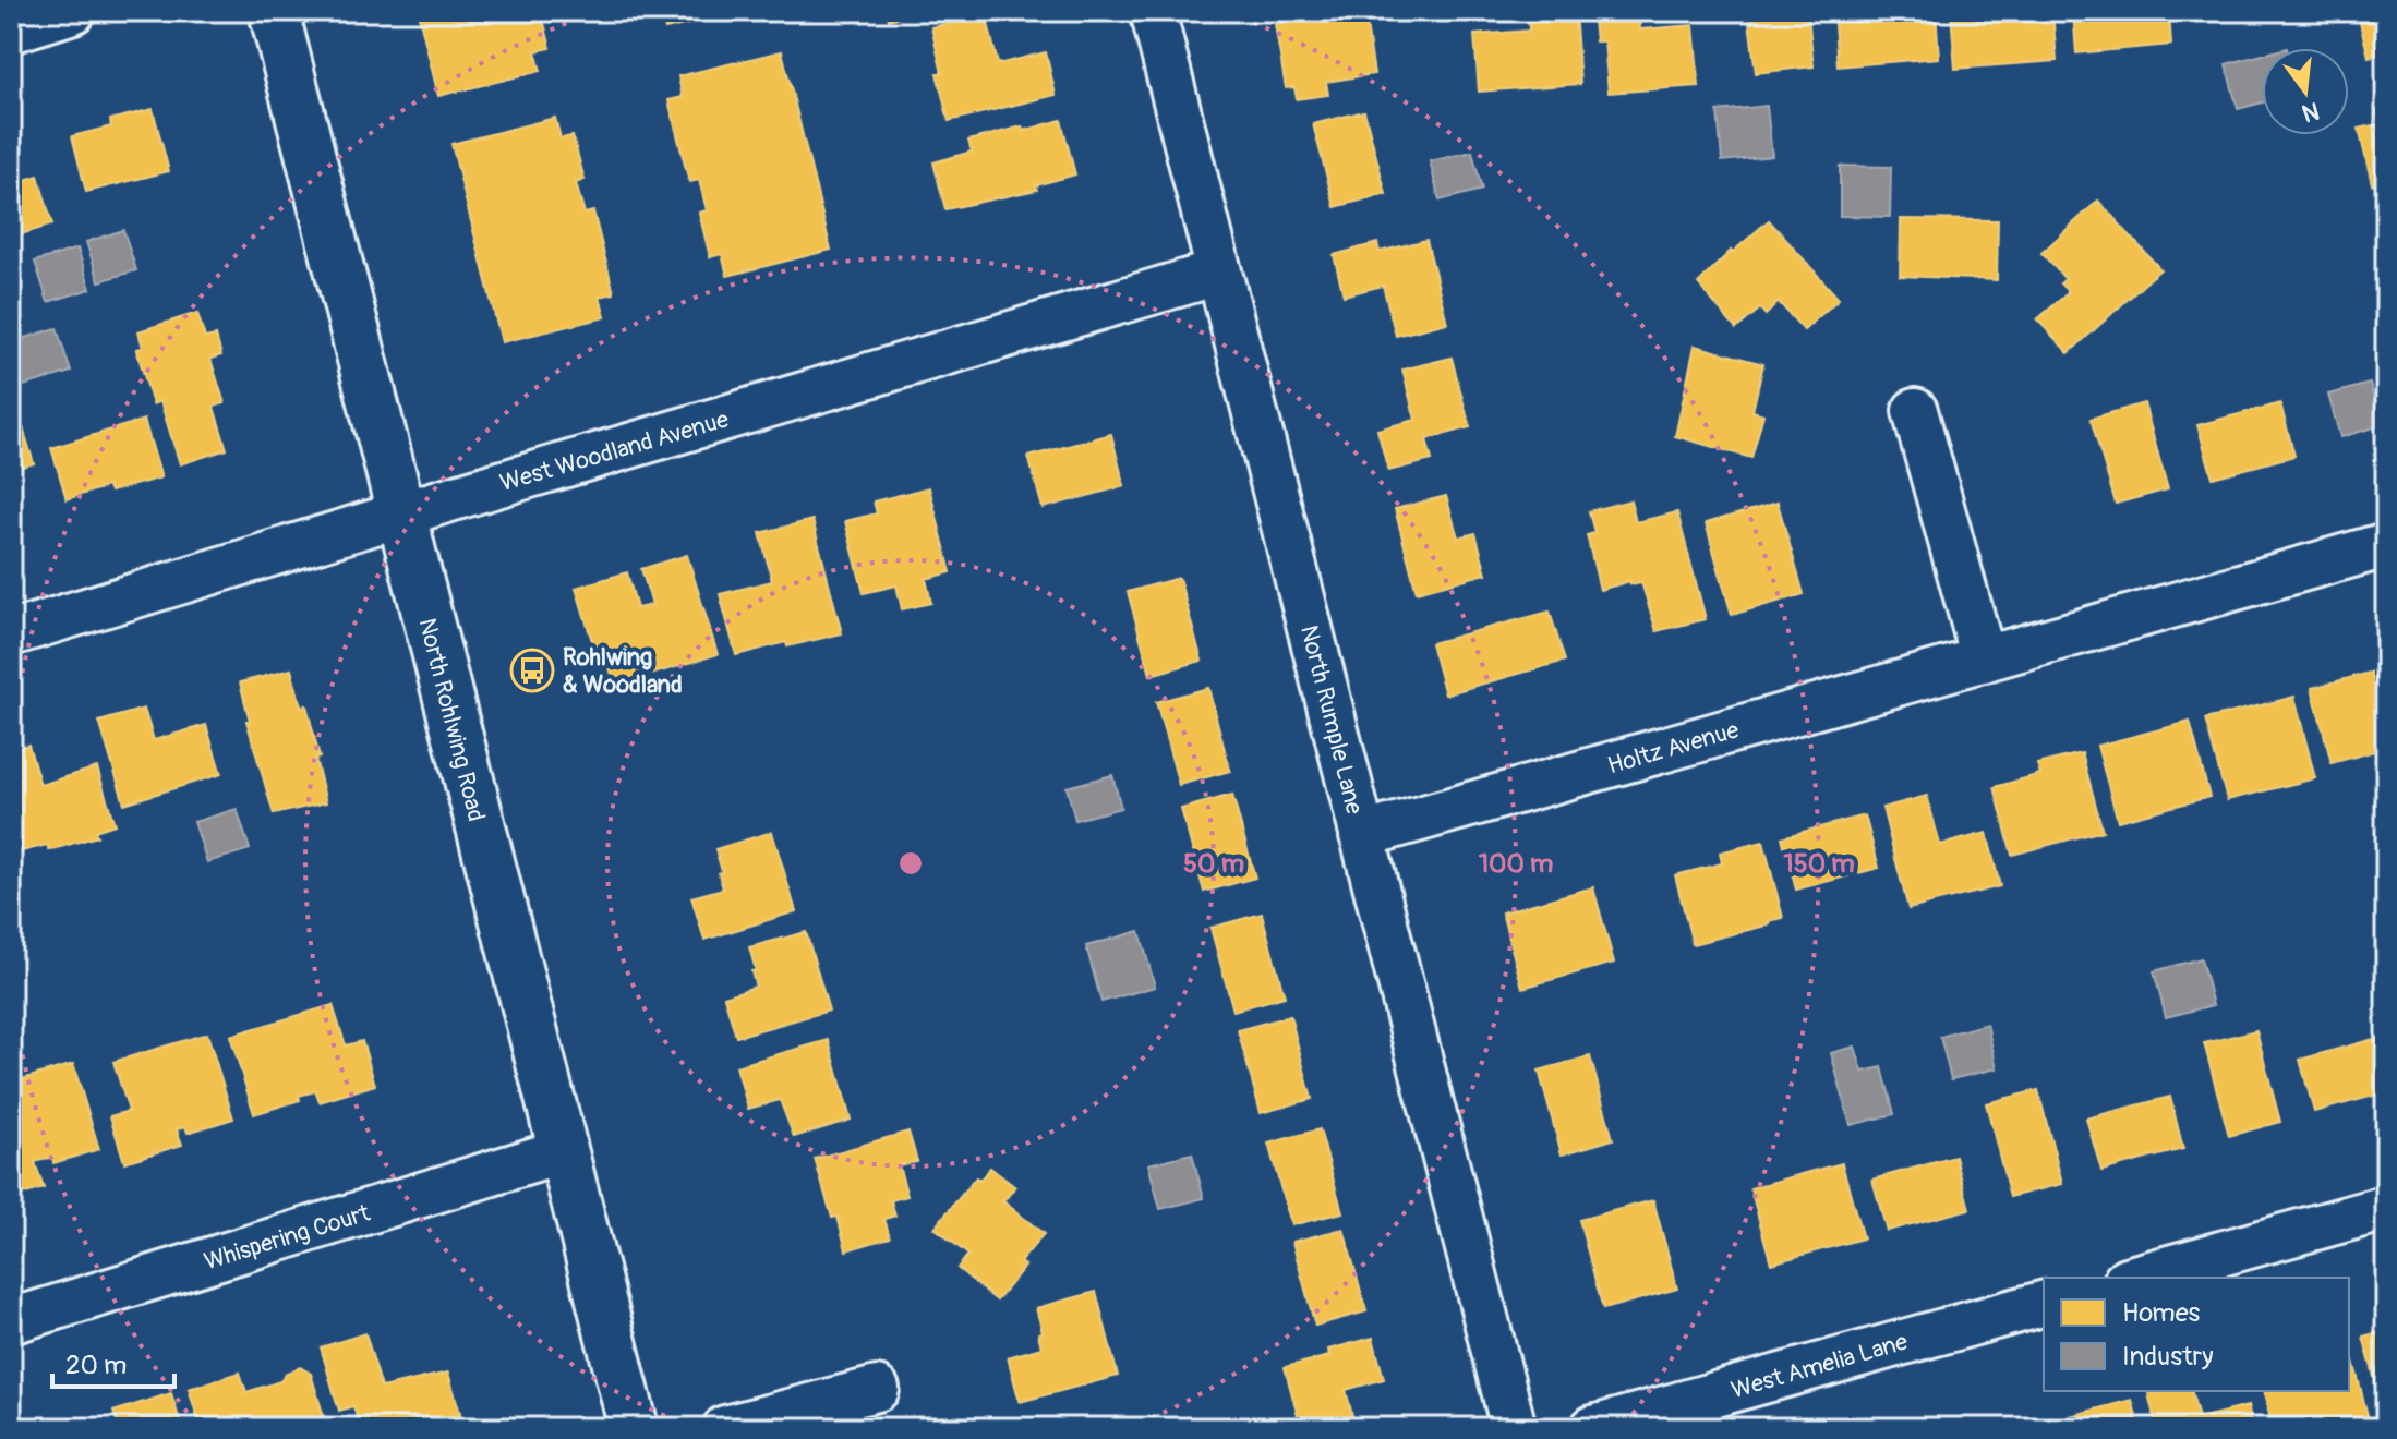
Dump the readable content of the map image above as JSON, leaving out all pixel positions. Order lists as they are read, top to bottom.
{
  "streets": {
    "main road": ["North Rohlwing Road"],
    "street": [
      "West Woodland Avenue",
      "North Rumple Lane",
      "Holtz Avenue",
      "Whispering Court",
      "West Amelia Lane"
    ]
  },
  "crossings": [
    ["West Woodland Avenue", "North Rohlwing Road"],
    ["West Woodland Avenue", "North Rumple Lane"],
    ["North Rohlwing Road", "Whispering Court"],
    ["North Rumple Lane", "Holtz Avenue"]
  ],
  "places": {
    "bus stop": ["Rohlwing & Woodland"]
  },
  "legend": ["Homes", "Industry"],
  "scale_bar": "20 m",
  "north": "bottom",
  "rings": ["50 m", "100 m", "150 m"]
}
